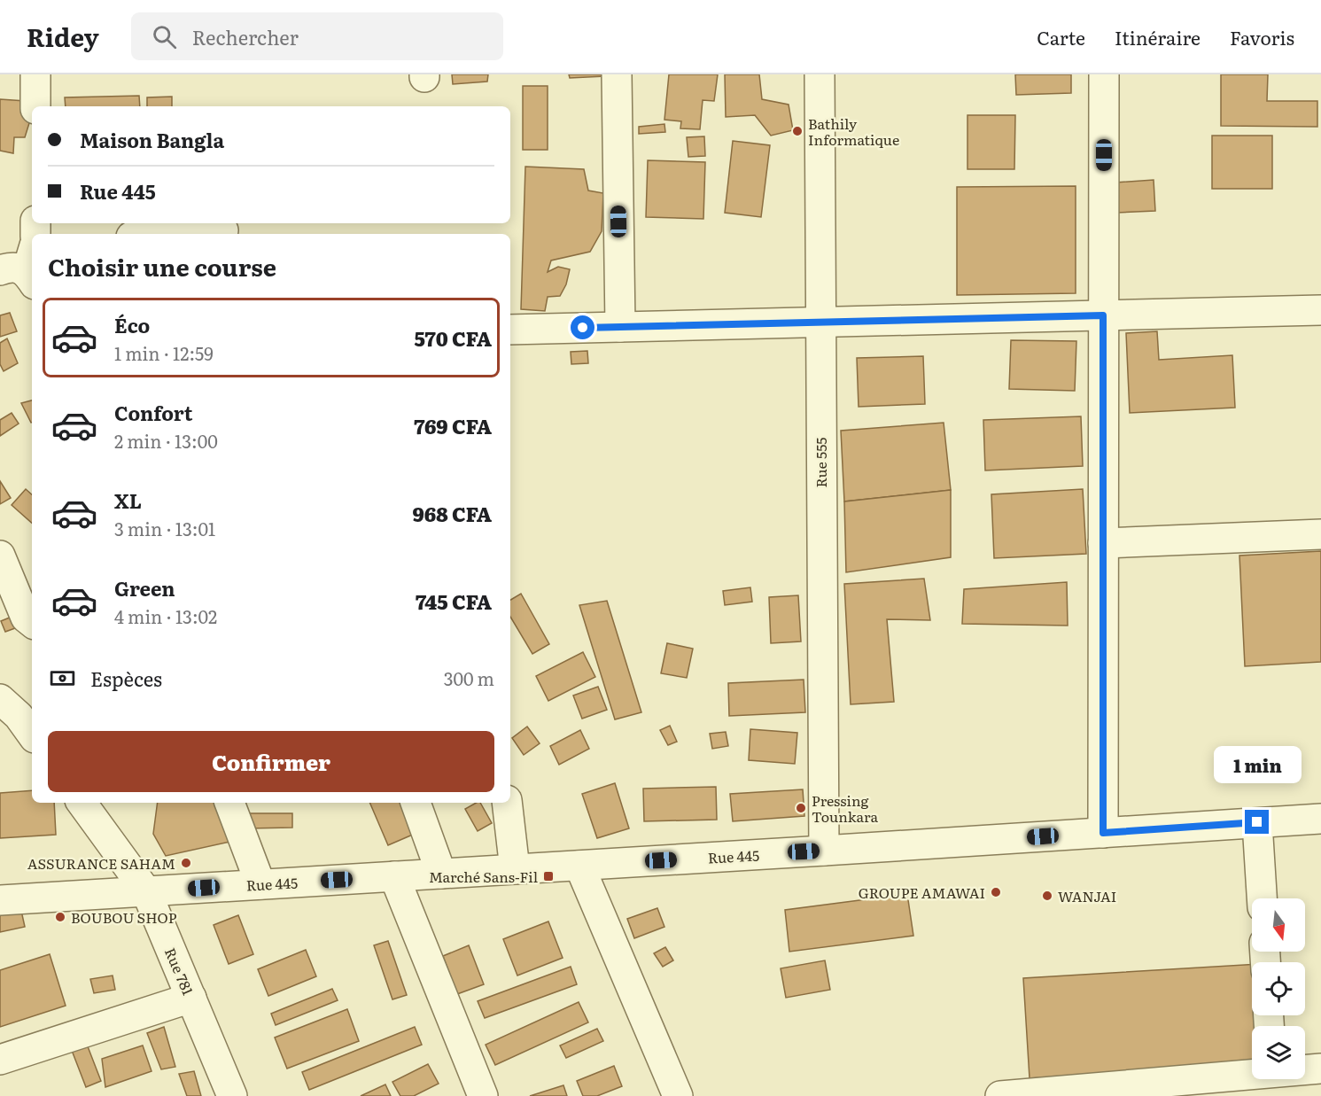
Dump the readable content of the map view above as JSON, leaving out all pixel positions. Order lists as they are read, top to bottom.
{
  "streets": {
    "street": ["Rue 555", "Rue 445", "Rue 781"]
  },
  "crossings": [
    ["Rue 555", "Rue 445"],
    ["Rue 445", "Rue 781"]
  ],
  "places": {
    "other": [
      "Bathily Informatique",
      "Pressing Tounkara",
      "ASSURANCE SAHAM",
      "GROUPE AMAWAI",
      "WANJAI",
      "BOUBOU SHOP"
    ],
    "transit": ["Marché Sans-Fil"]
  },
  "north": "bottom",
  "page": {
    "header": "Ridey",
    "search": "Rechercher",
    "nav": ["Carte", "Itinéraire", "Favoris"],
    "banner": ["Maison Bangla", "Rue 445"],
    "heading": "Choisir une course",
    "list": [
      {
        "name": "Éco",
        "note": "1 min · 12:59",
        "value": "570 CFA"
      },
      {
        "name": "Confort",
        "note": "2 min · 13:00",
        "value": "769 CFA"
      },
      {
        "name": "XL",
        "note": "3 min · 13:01",
        "value": "968 CFA"
      },
      {
        "name": "Green",
        "note": "4 min · 13:02",
        "value": "745 CFA"
      }
    ],
    "pay": ["Espèces", "300 m"],
    "buttons": "Confirmer",
    "bubble": "1 min"
  }
}
